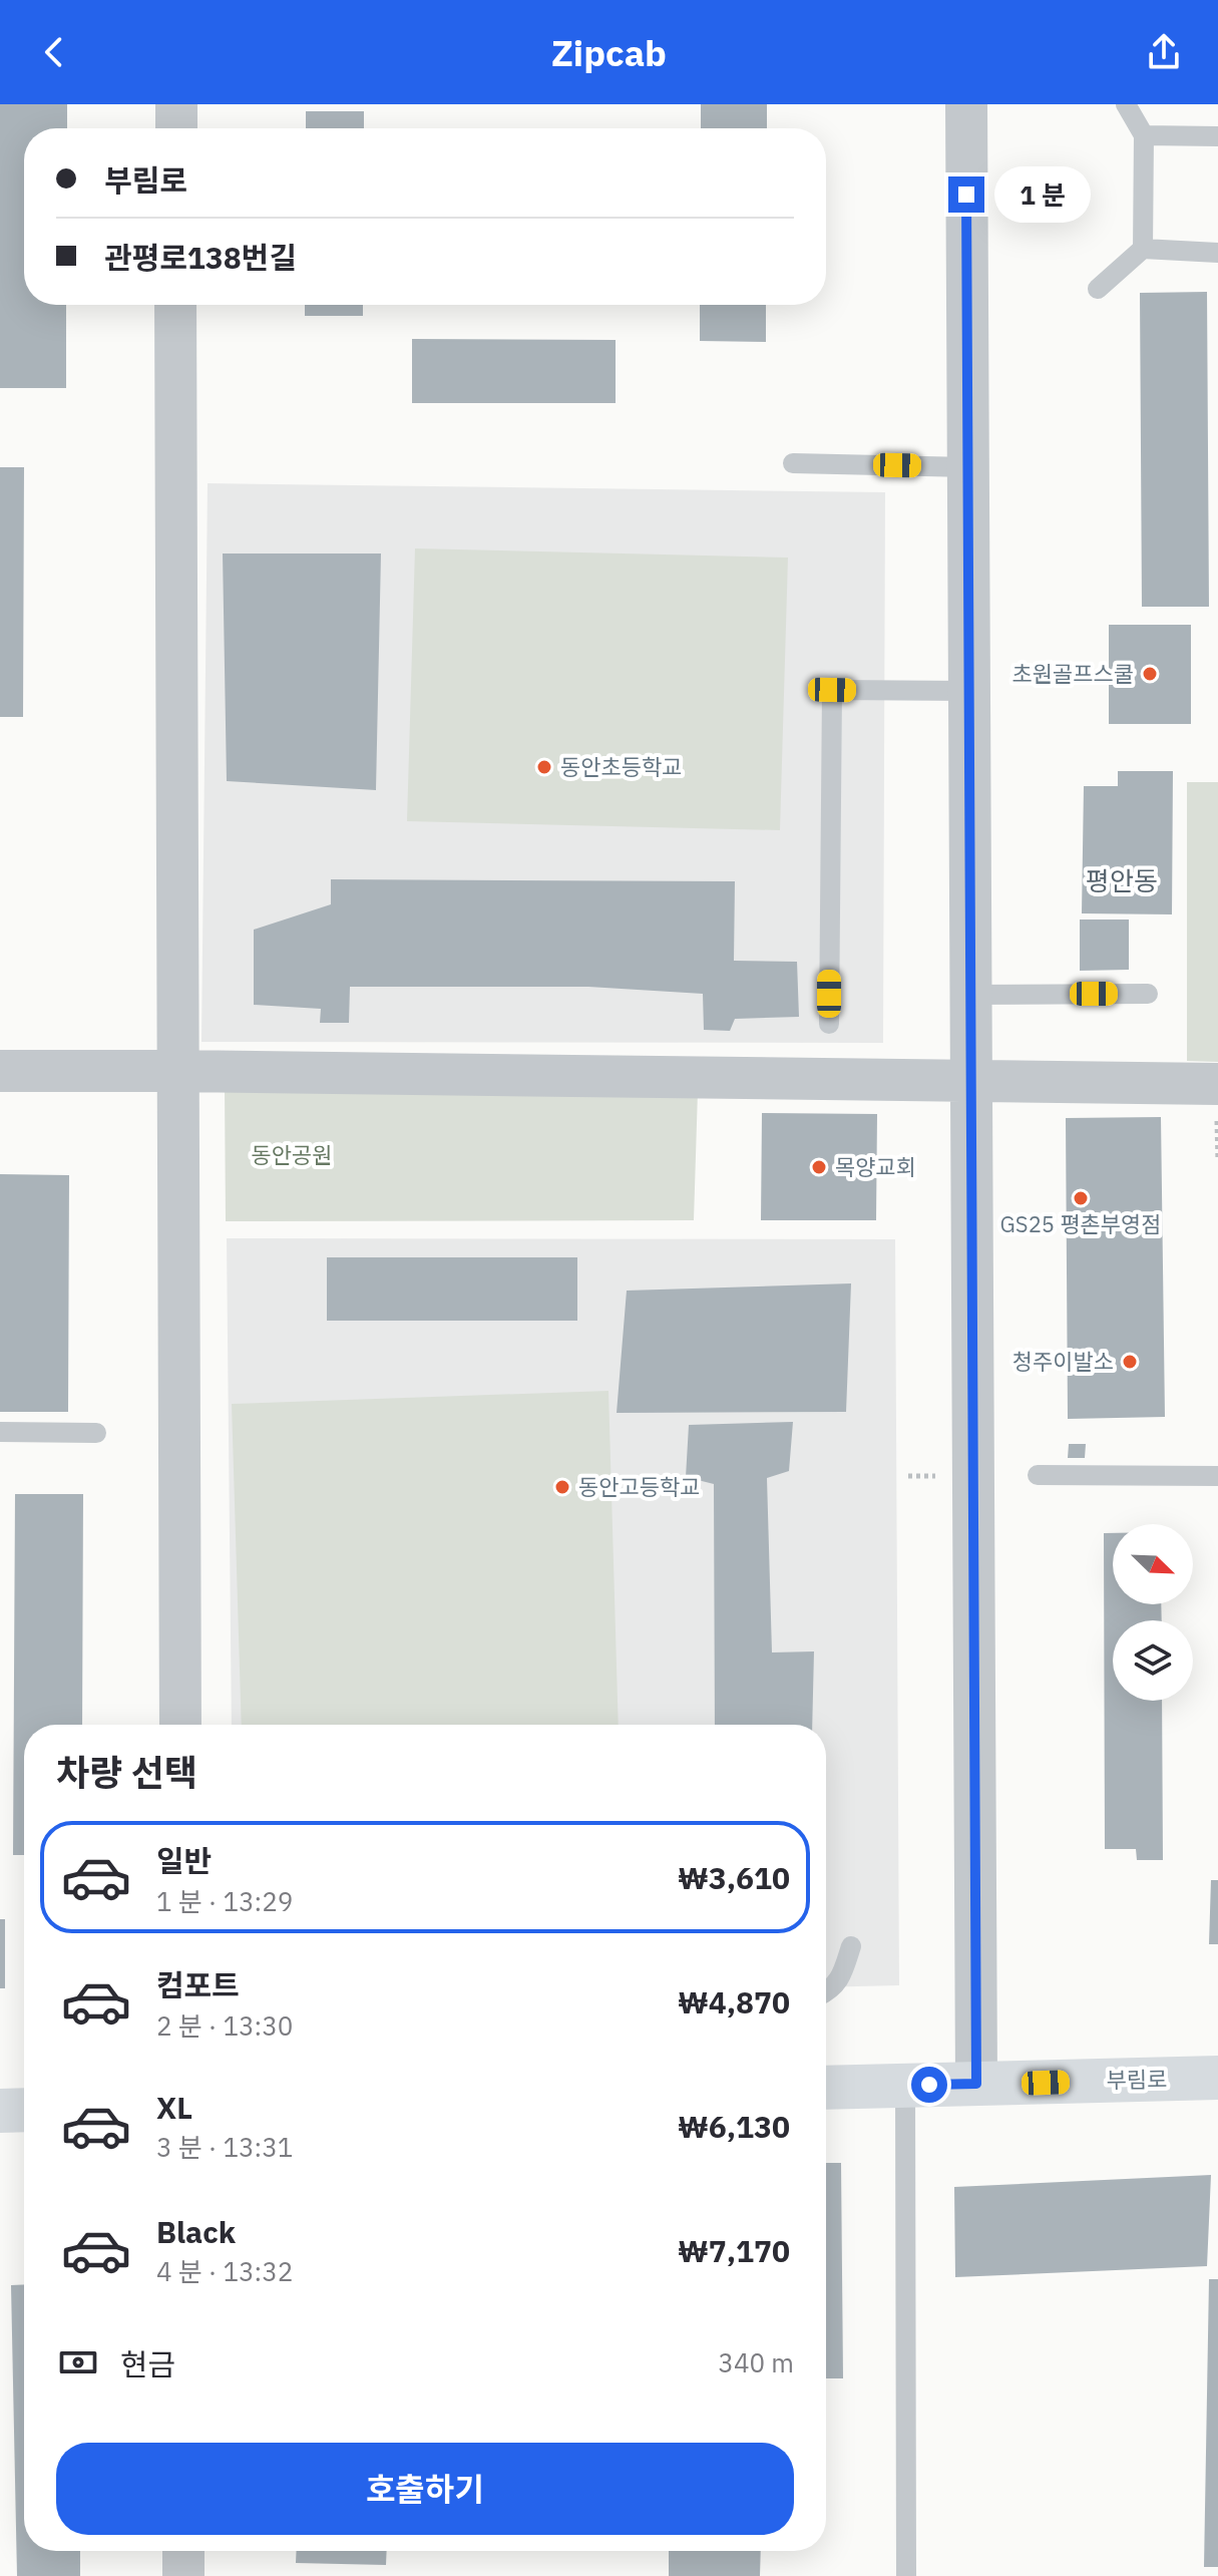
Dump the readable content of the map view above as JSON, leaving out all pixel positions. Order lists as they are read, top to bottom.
{
  "streets": {
    "street": ["부림로"]
  },
  "districts": ["평안동"],
  "parks": ["동안공원"],
  "places": [
    "초원골프스쿨",
    "동안초등학교",
    "목양교회",
    "GS25 평촌부영점",
    "청주이발소",
    "동안고등학교"
  ],
  "north": "bottom right",
  "page": {
    "header": "Zipcab",
    "banner": ["부림로", "관평로138번길"],
    "bubble": "1 분",
    "heading": "차량 선택",
    "list": [
      {
        "name": "일반",
        "note": "1 분 · 13:29",
        "value": "₩3,610"
      },
      {
        "name": "컴포트",
        "note": "2 분 · 13:30",
        "value": "₩4,870"
      },
      {
        "name": "XL",
        "note": "3 분 · 13:31",
        "value": "₩6,130"
      },
      {
        "name": "Black",
        "note": "4 분 · 13:32",
        "value": "₩7,170"
      }
    ],
    "pay": ["현금", "340 m"],
    "buttons": "호출하기"
  }
}
